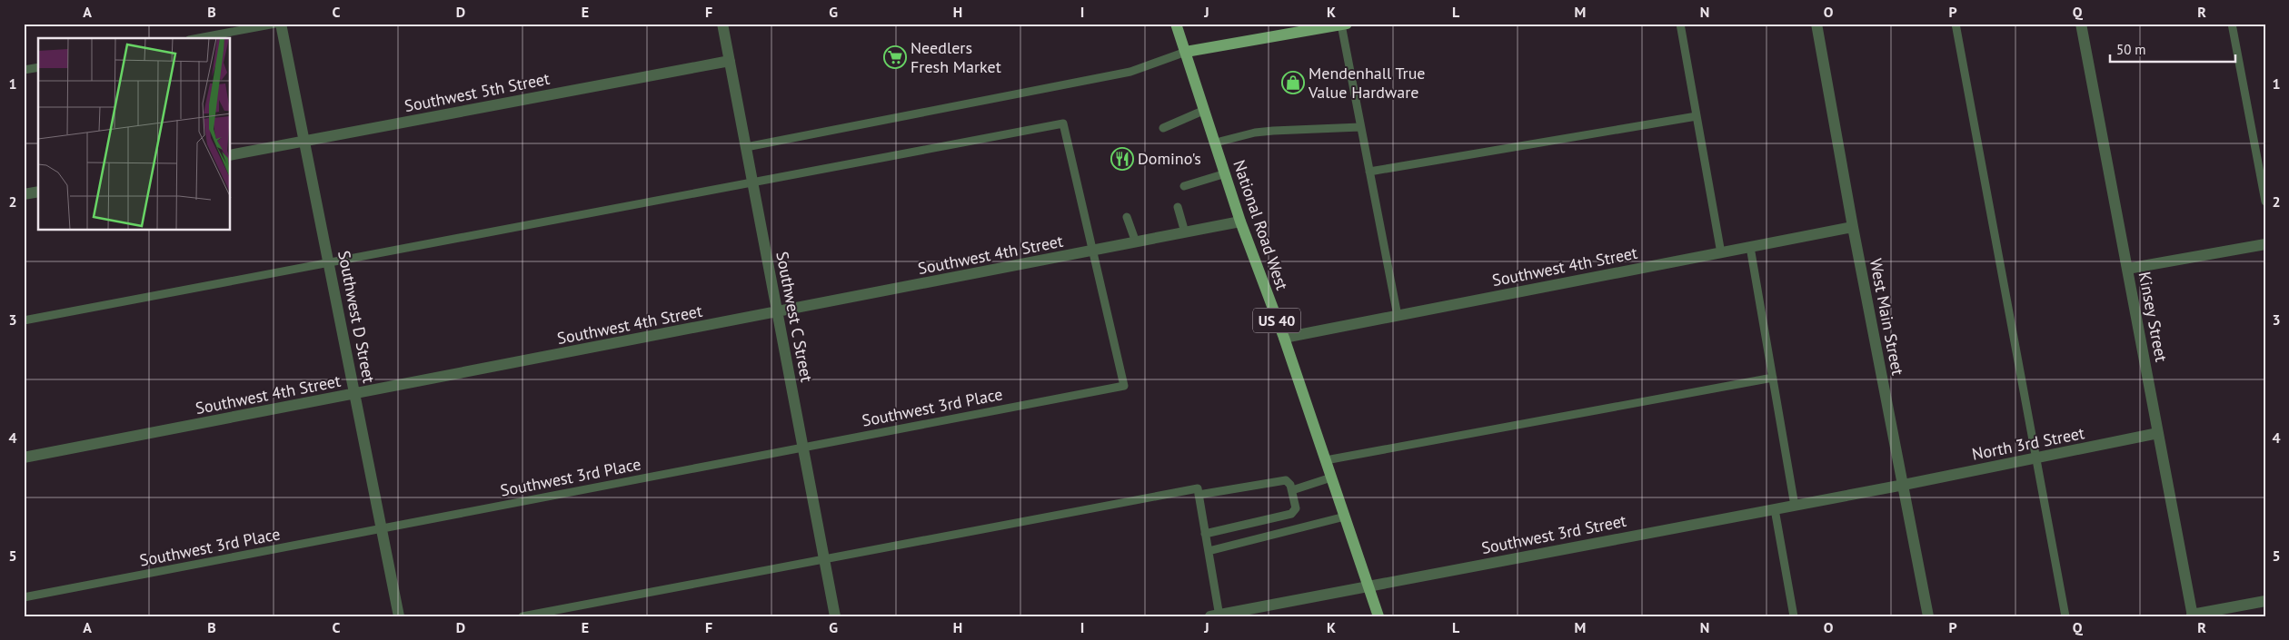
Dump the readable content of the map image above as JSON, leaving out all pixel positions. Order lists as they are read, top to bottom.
{
  "streets": {
    "main road": ["National Road West", "US 40"],
    "street": [
      "Southwest 5th Street",
      "Southwest 4th Street",
      "Southwest D Street",
      "Southwest C Street",
      "West Main Street",
      "Kinsey Street",
      "North 3rd Street",
      "Southwest 3rd Street"
    ],
    "lane": ["Southwest 3rd Place"]
  },
  "crossings": [
    ["Southwest 5th Street", "Southwest D Street"],
    ["Southwest 5th Street", "Southwest C Street"],
    ["National Road West", "Southwest 4th Street"],
    ["National Road West", "Southwest 3rd Street"],
    ["Southwest 4th Street", "Southwest D Street"],
    ["Southwest 4th Street", "Southwest C Street"],
    ["Southwest 4th Street", "West Main Street"],
    ["Southwest 4th Street", "Southwest 3rd Place"],
    ["Southwest D Street", "Southwest 3rd Place"],
    ["Southwest C Street", "Southwest 3rd Place"],
    ["West Main Street", "North 3rd Street"],
    ["West Main Street", "Southwest 3rd Street"],
    ["Kinsey Street", "North 3rd Street"],
    ["North 3rd Street", "Southwest 3rd Street"]
  ],
  "places": {
    "supermarket": ["Needlers Fresh Market"],
    "shop": ["Mendenhall True Value Hardware"],
    "restaurant": ["Domino's"]
  },
  "scale_bar": "50 m",
  "grid": {
    "columns": [
      "A",
      "B",
      "C",
      "D",
      "E",
      "F",
      "G",
      "H",
      "I",
      "J",
      "K",
      "L",
      "M",
      "N",
      "O",
      "P",
      "Q",
      "R"
    ],
    "rows": [
      "1",
      "2",
      "3",
      "4",
      "5"
    ]
  }
}
